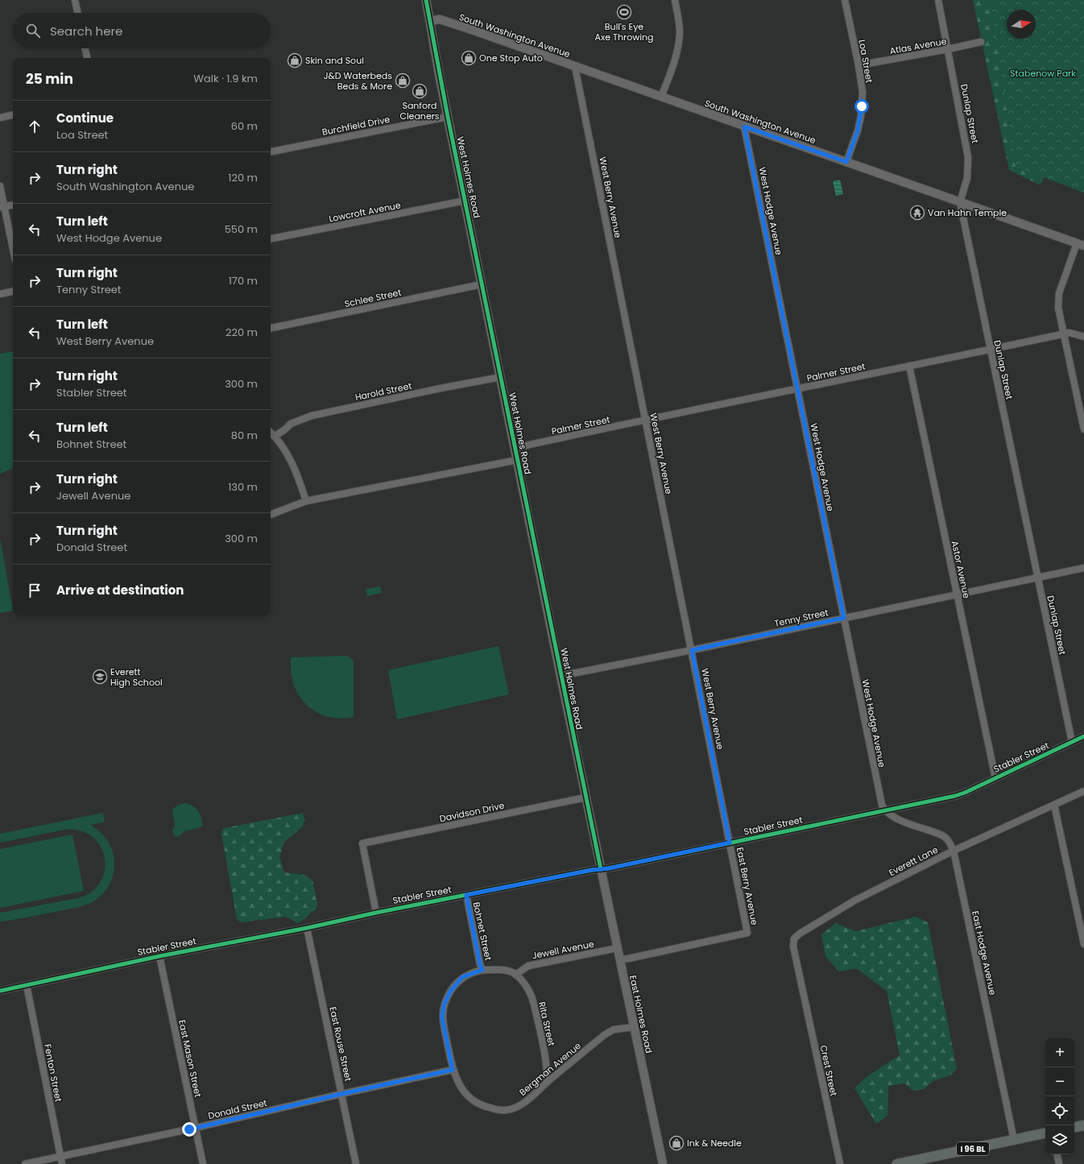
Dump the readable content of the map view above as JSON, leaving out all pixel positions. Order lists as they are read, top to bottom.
{
  "streets": {
    "main road": ["I 96 BL"],
    "street": [
      "South Washington Avenue",
      "Atlas Avenue",
      "Loa Street",
      "Dunlap Street",
      "Burchfield Drive",
      "West Holmes Road",
      "West Berry Avenue",
      "West Hodge Avenue",
      "Lowcroft Avenue",
      "Schlee Street",
      "Palmer Street",
      "Harold Street",
      "Astor Avenue",
      "Tenny Street",
      "Stabler Street",
      "Davidson Drive",
      "Everett Lane",
      "East Berry Avenue",
      "Bohnet Street",
      "Jewell Avenue",
      "East Hodge Avenue",
      "East Holmes Road",
      "Rita Street",
      "East Rouse Street",
      "East Mason Street",
      "Bergman Avenue",
      "Crest Street",
      "Fenton Street",
      "Donald Street"
    ]
  },
  "crossings": [
    ["South Washington Avenue", "Loa Street"],
    ["South Washington Avenue", "Dunlap Street"],
    ["South Washington Avenue", "West Holmes Road"],
    ["South Washington Avenue", "West Berry Avenue"],
    ["South Washington Avenue", "West Hodge Avenue"],
    ["Atlas Avenue", "Loa Street"],
    ["Atlas Avenue", "Dunlap Street"],
    ["Dunlap Street", "Palmer Street"],
    ["Dunlap Street", "Tenny Street"],
    ["Dunlap Street", "Stabler Street"],
    ["Burchfield Drive", "West Holmes Road"],
    ["West Holmes Road", "Lowcroft Avenue"],
    ["West Holmes Road", "Schlee Street"],
    ["West Holmes Road", "Palmer Street"],
    ["West Holmes Road", "Harold Street"],
    ["West Holmes Road", "Tenny Street"],
    ["West Holmes Road", "Stabler Street"],
    ["West Holmes Road", "Davidson Drive"],
    ["West Holmes Road", "East Holmes Road"],
    ["West Berry Avenue", "Palmer Street"],
    ["West Berry Avenue", "Tenny Street"],
    ["West Berry Avenue", "Stabler Street"],
    ["West Berry Avenue", "East Berry Avenue"],
    ["West Hodge Avenue", "Palmer Street"],
    ["West Hodge Avenue", "Tenny Street"],
    ["West Hodge Avenue", "Stabler Street"],
    ["West Hodge Avenue", "East Hodge Avenue"],
    ["Palmer Street", "Astor Avenue"],
    ["Astor Avenue", "Tenny Street"],
    ["Astor Avenue", "Stabler Street"],
    ["Stabler Street", "Davidson Drive"],
    ["Stabler Street", "East Berry Avenue"],
    ["Stabler Street", "Bohnet Street"],
    ["Stabler Street", "East Hodge Avenue"],
    ["Stabler Street", "East Holmes Road"],
    ["Stabler Street", "East Rouse Street"],
    ["Stabler Street", "East Mason Street"],
    ["Stabler Street", "Fenton Street"],
    ["Everett Lane", "East Hodge Avenue"],
    ["Everett Lane", "Crest Street"],
    ["East Berry Avenue", "East Holmes Road"],
    ["Jewell Avenue", "East Holmes Road"],
    ["Jewell Avenue", "Rita Street"],
    ["East Hodge Avenue", "I 96 BL"],
    ["East Holmes Road", "Bergman Avenue"],
    ["Rita Street", "Bergman Avenue"],
    ["East Rouse Street", "Donald Street"],
    ["East Mason Street", "Donald Street"],
    ["Bergman Avenue", "Donald Street"],
    ["Fenton Street", "Donald Street"]
  ],
  "parks": ["Stabenow Park"],
  "places": {
    "sports": ["Bull's Eye Axe Throwing"],
    "shop": [
      "One Stop Auto",
      "Skin and Soul",
      "J&D Waterbeds Beds & More",
      "Sanford Cleaners",
      "Ink & Needle"
    ],
    "temple": ["Van Hahn Temple"],
    "school or university": ["Everett High School"]
  },
  "north": "right",
  "page": {
    "search": "Search here",
    "heading": ["25 min", "Walk · 1.9 km"],
    "list": [
      ["Continue", "Loa Street", "60 m"],
      ["Turn right", "South Washington Avenue", "120 m"],
      ["Turn left", "West Hodge Avenue", "550 m"],
      ["Turn right", "Tenny Street", "170 m"],
      ["Turn left", "West Berry Avenue", "220 m"],
      ["Turn right", "Stabler Street", "300 m"],
      ["Turn left", "Bohnet Street", "80 m"],
      ["Turn right", "Jewell Avenue", "130 m"],
      ["Turn right", "Donald Street", "300 m"],
      "Arrive at destination"
    ],
    "map_buttons": ["+", "−"]
  }
}
